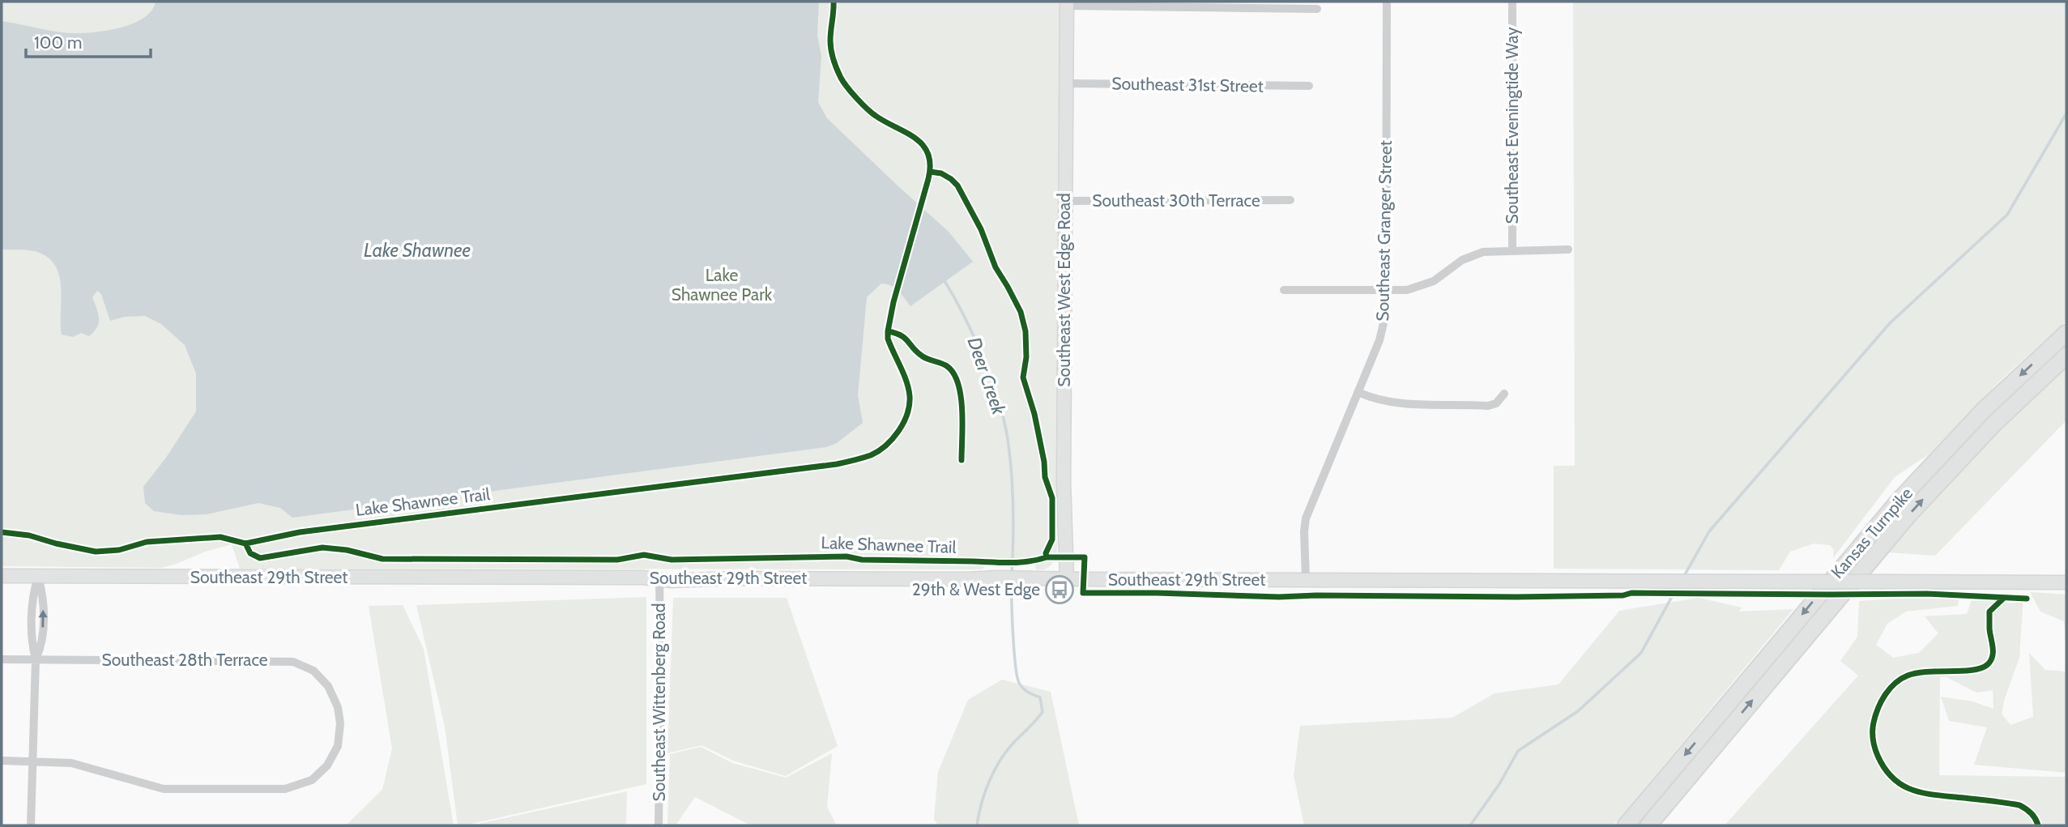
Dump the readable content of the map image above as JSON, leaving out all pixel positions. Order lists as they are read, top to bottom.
{
  "streets": {
    "highway": ["Kansas Turnpike"],
    "main road": ["Southeast West Edge Road", "Southeast 29th Street"],
    "street": [
      "Southeast 31st Street",
      "Southeast Eveningtide Way",
      "Southeast 30th Terrace",
      "Southeast Granger Street",
      "Southeast 28th Terrace",
      "Southeast Wittenberg Road"
    ],
    "cycle path": ["Lake Shawnee Trail"]
  },
  "crossings": [
    ["Southeast 31st Street", "Southeast West Edge Road"],
    ["Southeast 30th Terrace", "Southeast West Edge Road"],
    ["Southeast Granger Street", "Southeast 29th Street"],
    ["Southeast West Edge Road", "Southeast 29th Street"],
    ["Southeast 29th Street", "Southeast Wittenberg Road"]
  ],
  "water": ["Lake Shawnee", "Deer Creek"],
  "parks": ["Lake Shawnee Park"],
  "places": {
    "bus stop": ["29th & West Edge"]
  },
  "scale_bar": "100 m"
}
